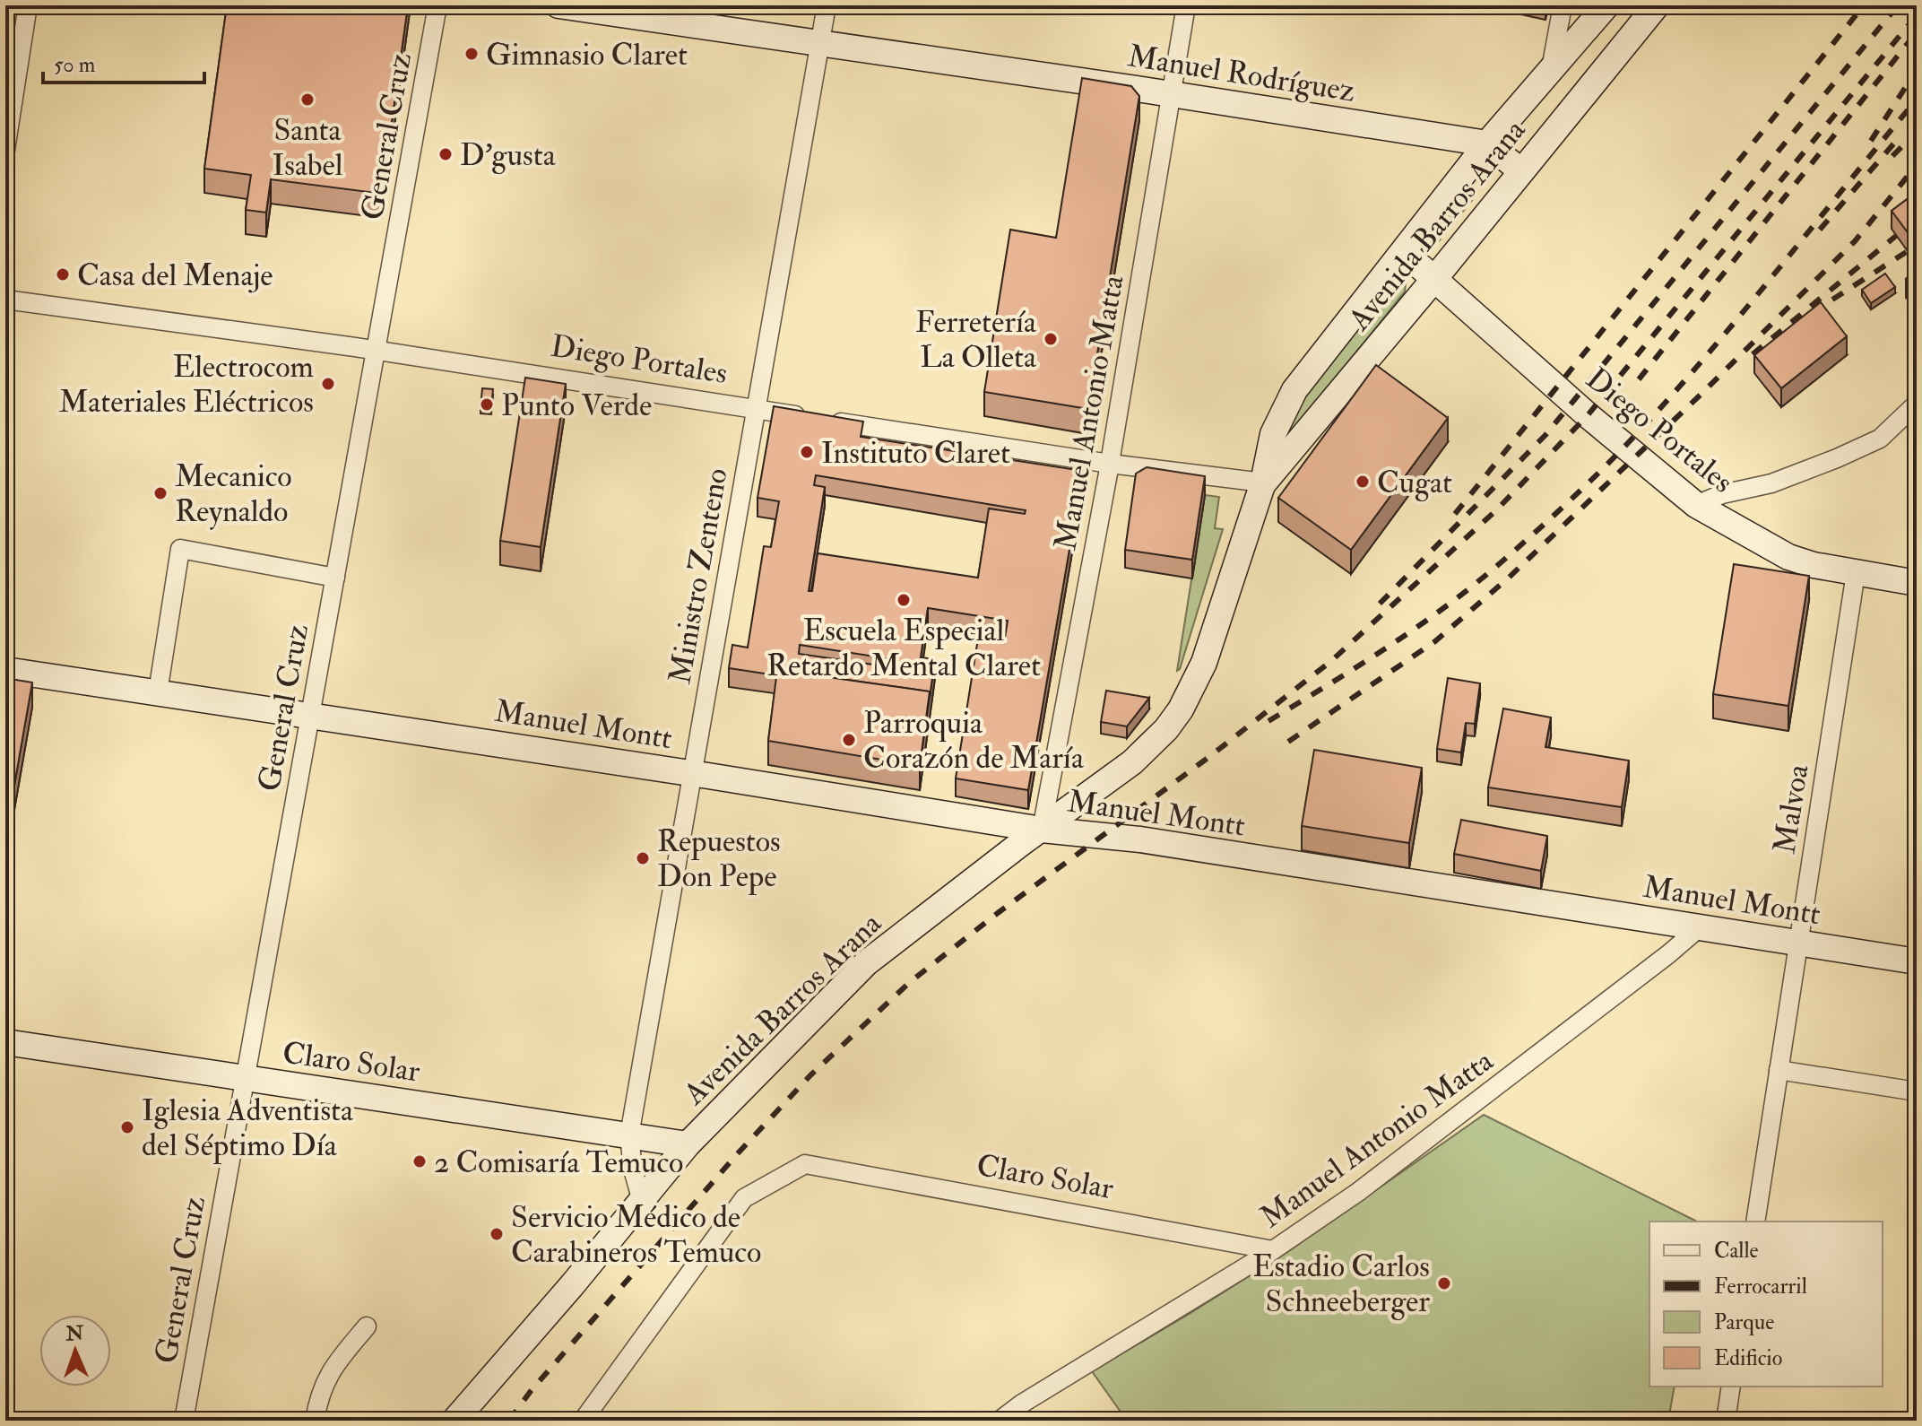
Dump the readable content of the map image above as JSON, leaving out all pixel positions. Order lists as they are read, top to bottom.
{
  "streets": {
    "street": [
      "Manuel Rodríguez",
      "General Cruz",
      "Avenida Barros Arana",
      "Diego Portales",
      "Manuel Antonio Matta",
      "Ministro Zenteno",
      "Manuel Montt",
      "Malvoa",
      "Claro Solar"
    ]
  },
  "crossings": [
    ["Manuel Rodríguez", "Avenida Barros Arana"],
    ["Manuel Rodríguez", "Manuel Antonio Matta"],
    ["Manuel Rodríguez", "Ministro Zenteno"],
    ["General Cruz", "Diego Portales"],
    ["General Cruz", "Manuel Montt"],
    ["General Cruz", "Claro Solar"],
    ["Avenida Barros Arana", "Diego Portales"],
    ["Avenida Barros Arana", "Manuel Antonio Matta"],
    ["Avenida Barros Arana", "Ministro Zenteno"],
    ["Avenida Barros Arana", "Manuel Montt"],
    ["Avenida Barros Arana", "Claro Solar"],
    ["Diego Portales", "Manuel Antonio Matta"],
    ["Diego Portales", "Ministro Zenteno"],
    ["Diego Portales", "Malvoa"],
    ["Manuel Antonio Matta", "Manuel Montt"],
    ["Manuel Antonio Matta", "Claro Solar"],
    ["Ministro Zenteno", "Manuel Montt"],
    ["Ministro Zenteno", "Claro Solar"],
    ["Manuel Montt", "Malvoa"]
  ],
  "places": [
    "Gimnasio Claret",
    "Santa Isabel",
    "D'gusta",
    "Casa del Menaje",
    "Ferretería La Olleta",
    "Electrocom Materiales Eléctricos",
    "Punto Verde",
    "Instituto Claret",
    "Cugat",
    "Mecanico Reynaldo",
    "Escuela Especial Retardo Mental Claret",
    "Parroquia Corazón de María",
    "Repuestos Don Pepe",
    "Iglesia Adventista del Séptimo Día",
    "2 Comisaría Temuco",
    "Servicio Médico de Carabineros Temuco",
    "Estadio Carlos Schneeberger"
  ],
  "legend": [
    "Calle",
    "Ferrocarril",
    "Parque",
    "Edificio"
  ],
  "scale_bar": "50 m",
  "north": "top"
}
